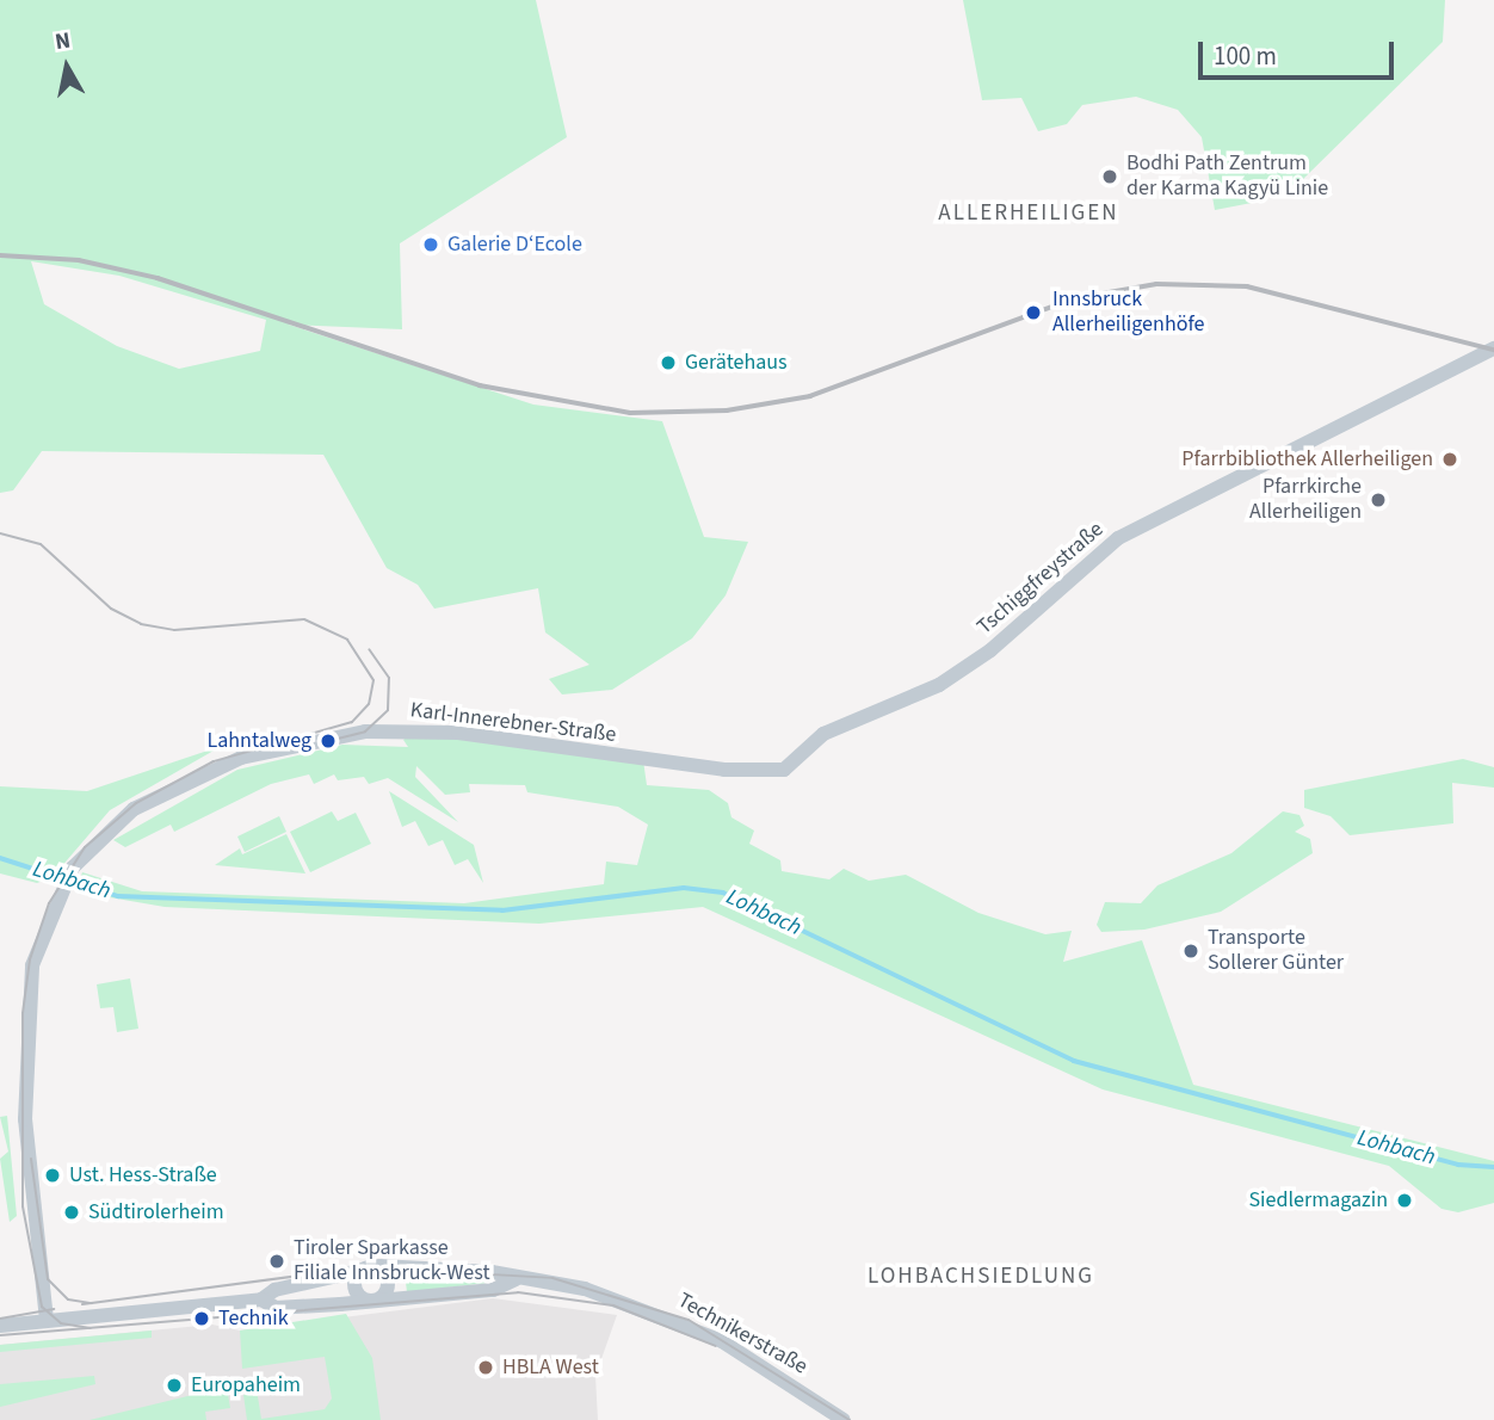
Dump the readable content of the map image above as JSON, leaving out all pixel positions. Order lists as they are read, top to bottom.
{
  "streets": {
    "street": ["Tschiggfreystraße", "Karl-Innerebner-Straße", "Technikerstraße"]
  },
  "crossings": [
    ["Tschiggfreystraße", "Karl-Innerebner-Straße"],
    ["Karl-Innerebner-Straße", "Technikerstraße"]
  ],
  "districts": ["ALLERHEILIGEN", "LOHBACHSIEDLUNG"],
  "water": ["Lohbach"],
  "places": [
    "Bodhi Path Zentrum der Karma Kagyü Linie",
    "Galerie D‘Ecole",
    "Innsbruck Allerheiligenhöfe",
    "Gerätehaus",
    "Pfarrbibliothek Allerheiligen",
    "Pfarrkirche Allerheiligen",
    "Lahntalweg",
    "Transporte Sollerer Günter",
    "Ust. Hess-Straße",
    "Siedlermagazin",
    "Südtirolerheim",
    "Tiroler Sparkasse Filiale Innsbruck-West",
    "Technik",
    "HBLA West",
    "Europaheim"
  ],
  "scale_bar": "100 m",
  "north": "top"
}
